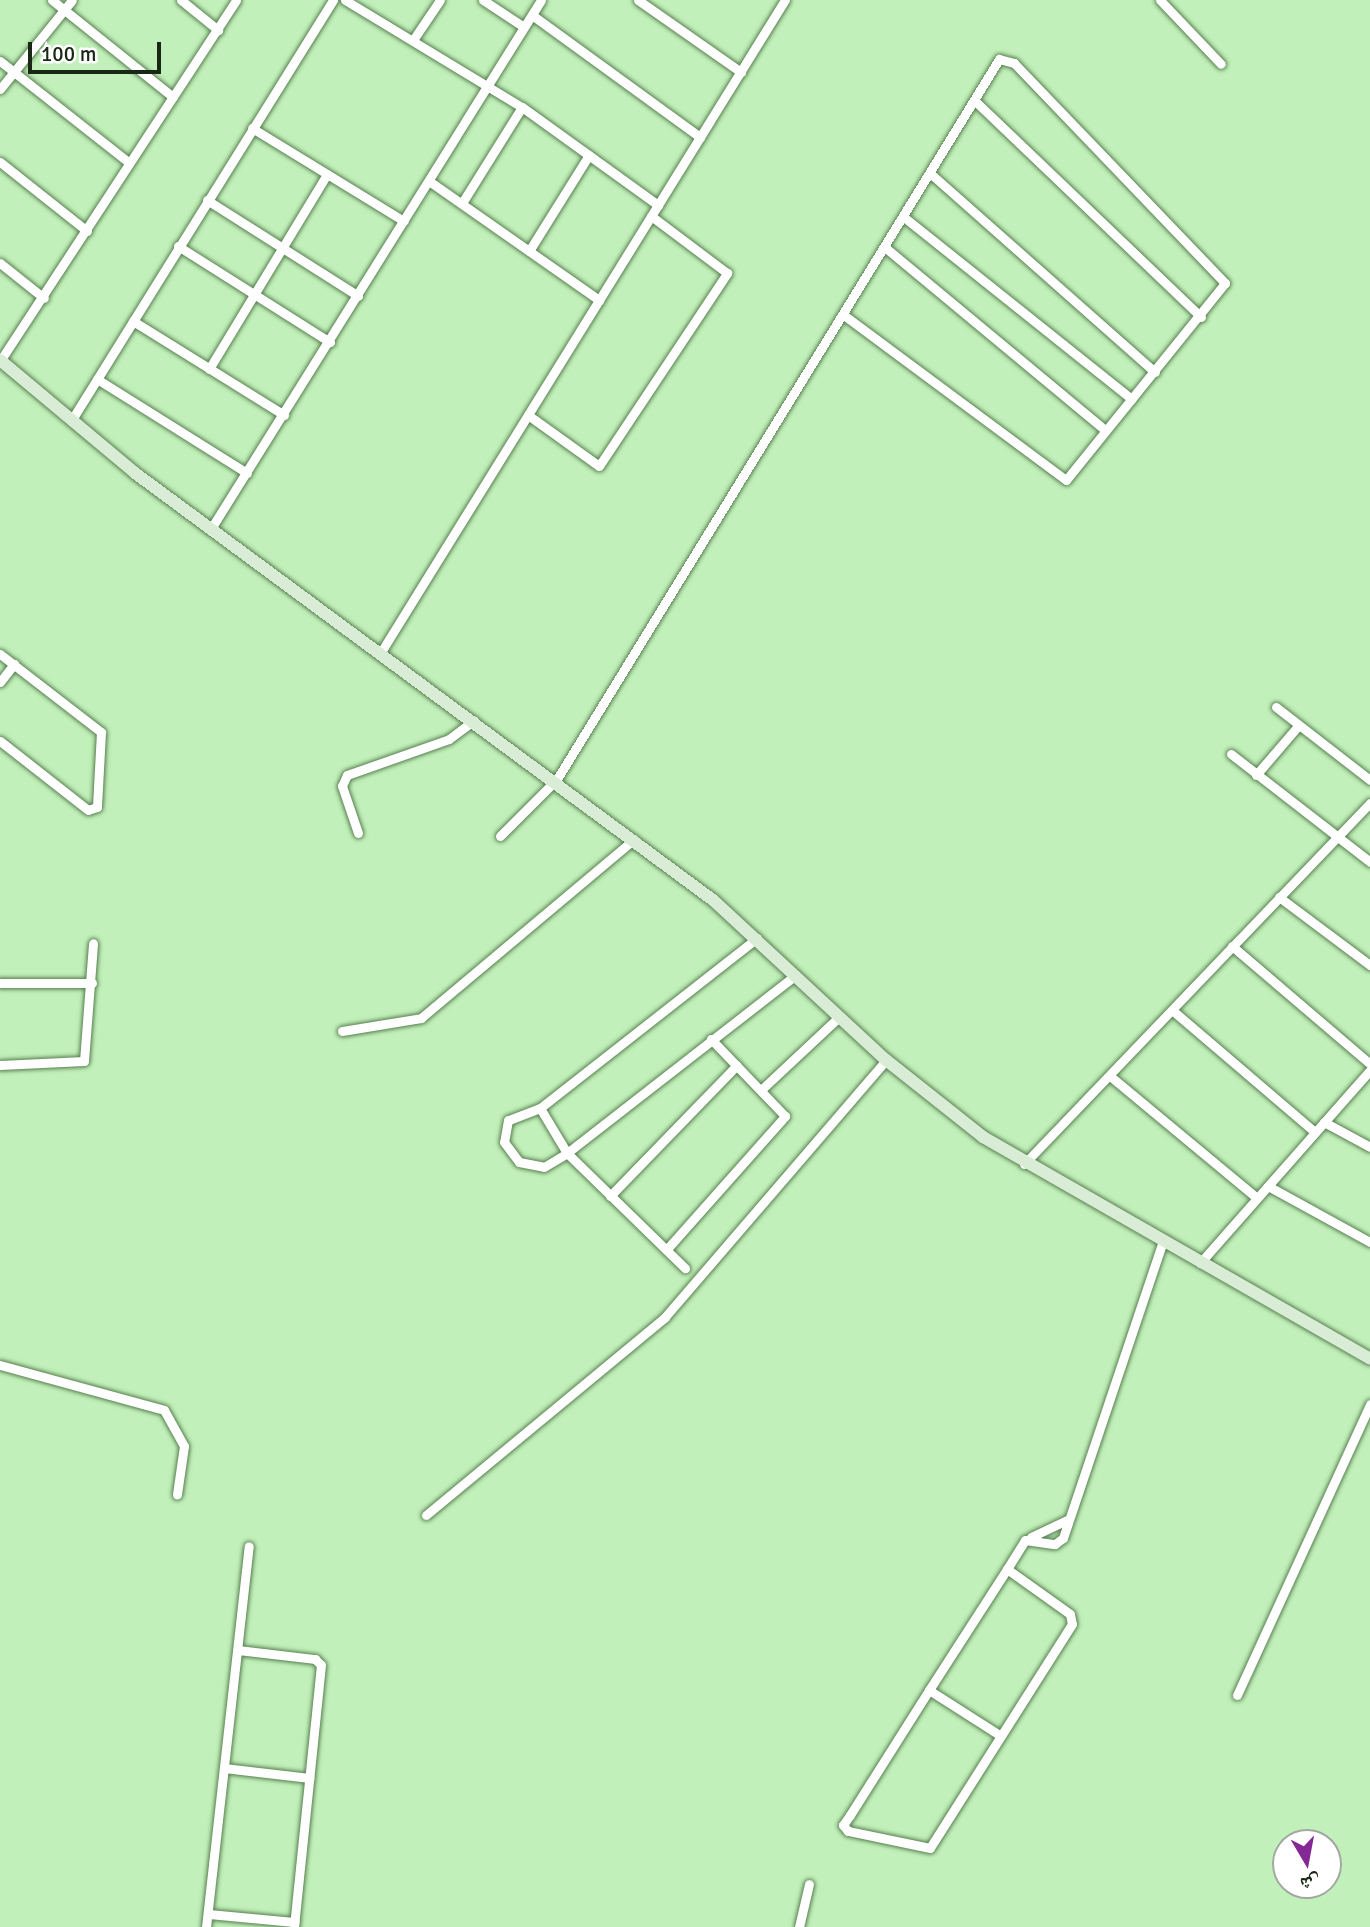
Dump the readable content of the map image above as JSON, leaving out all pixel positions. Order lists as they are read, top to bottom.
{
  "scale_bar": "100 m",
  "north": "bottom"
}
